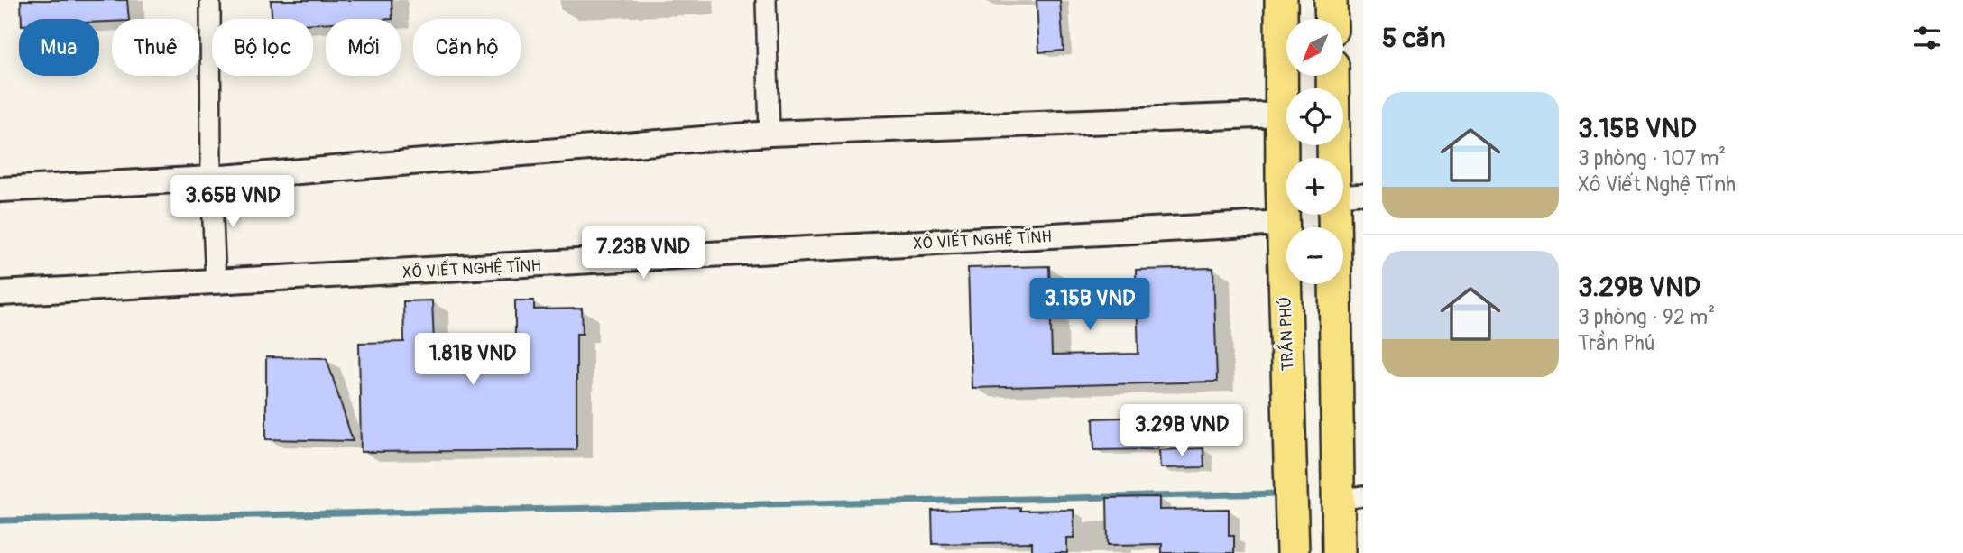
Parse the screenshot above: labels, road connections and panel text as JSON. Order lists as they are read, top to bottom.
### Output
{
  "streets": {
    "main road": ["TRẦN PHÚ"],
    "street": ["XÔ VIẾT NGHỆ TĨNH"]
  },
  "crossings": [
    ["XÔ VIẾT NGHỆ TĨNH", "TRẦN PHÚ"]
  ],
  "north": "bottom left",
  "page": {
    "heading": "5 căn",
    "map_buttons": ["+", "−"],
    "chip": [
      "Mua",
      "Thuê",
      "Bộ lọc",
      "Mới",
      "Căn hộ"
    ],
    "list": [
      {
        "name": "3.15B VND",
        "note": "3 phòng · 107 m² · Xô Viết Nghệ Tĩnh"
      },
      {
        "name": "3.29B VND",
        "note": "3 phòng · 92 m² · Trần Phú"
      }
    ],
    "price": [
      "3.65B VND",
      "7.23B VND",
      "3.15B VND",
      "1.81B VND",
      "3.29B VND"
    ]
  }
}
